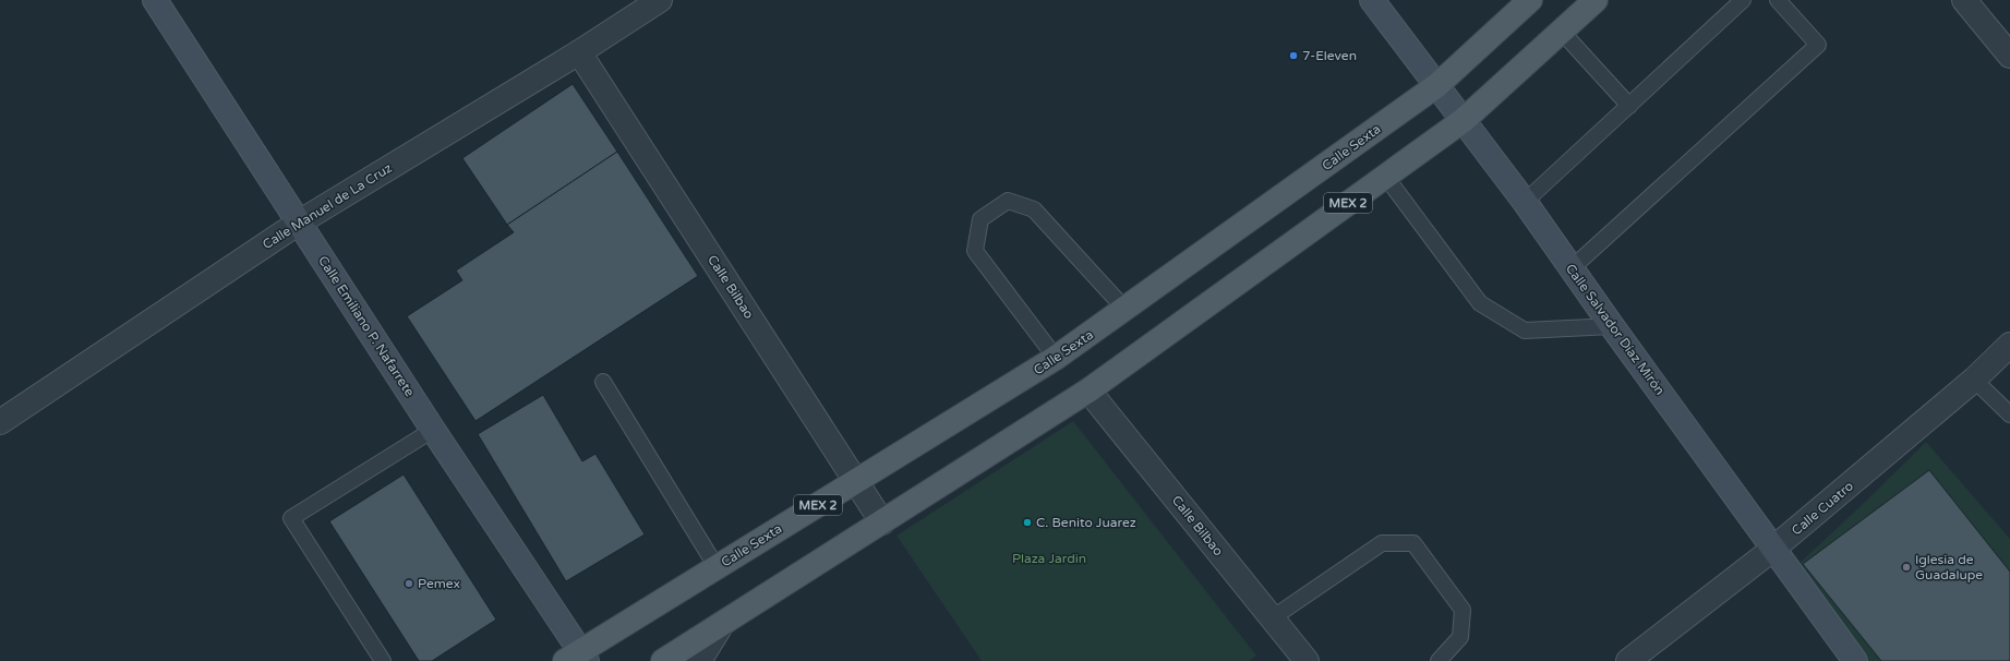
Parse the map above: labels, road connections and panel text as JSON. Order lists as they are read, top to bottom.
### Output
{
  "streets": {
    "main road": ["Calle Sexta", "MEX 2"],
    "street": [
      "Calle Manuel de La Cruz",
      "Calle Bilbao",
      "Calle Emiliano P. Nafarrete",
      "Calle Salvador Díaz Mirón",
      "Calle Cuatro"
    ]
  },
  "crossings": [
    ["Calle Sexta", "Calle Bilbao"],
    ["Calle Sexta", "Calle Emiliano P. Nafarrete"],
    ["Calle Sexta", "Calle Salvador Díaz Mirón"],
    ["MEX 2", "Calle Bilbao"],
    ["MEX 2", "Calle Salvador Díaz Mirón"],
    ["Calle Manuel de La Cruz", "Calle Bilbao"],
    ["Calle Manuel de La Cruz", "Calle Emiliano P. Nafarrete"],
    ["Calle Salvador Díaz Mirón", "Calle Cuatro"]
  ],
  "parks": ["Plaza Jardin"],
  "places": [
    "7-Eleven",
    "C. Benito Juarez",
    "Iglesia de Guadalupe",
    "Pemex"
  ]
}
